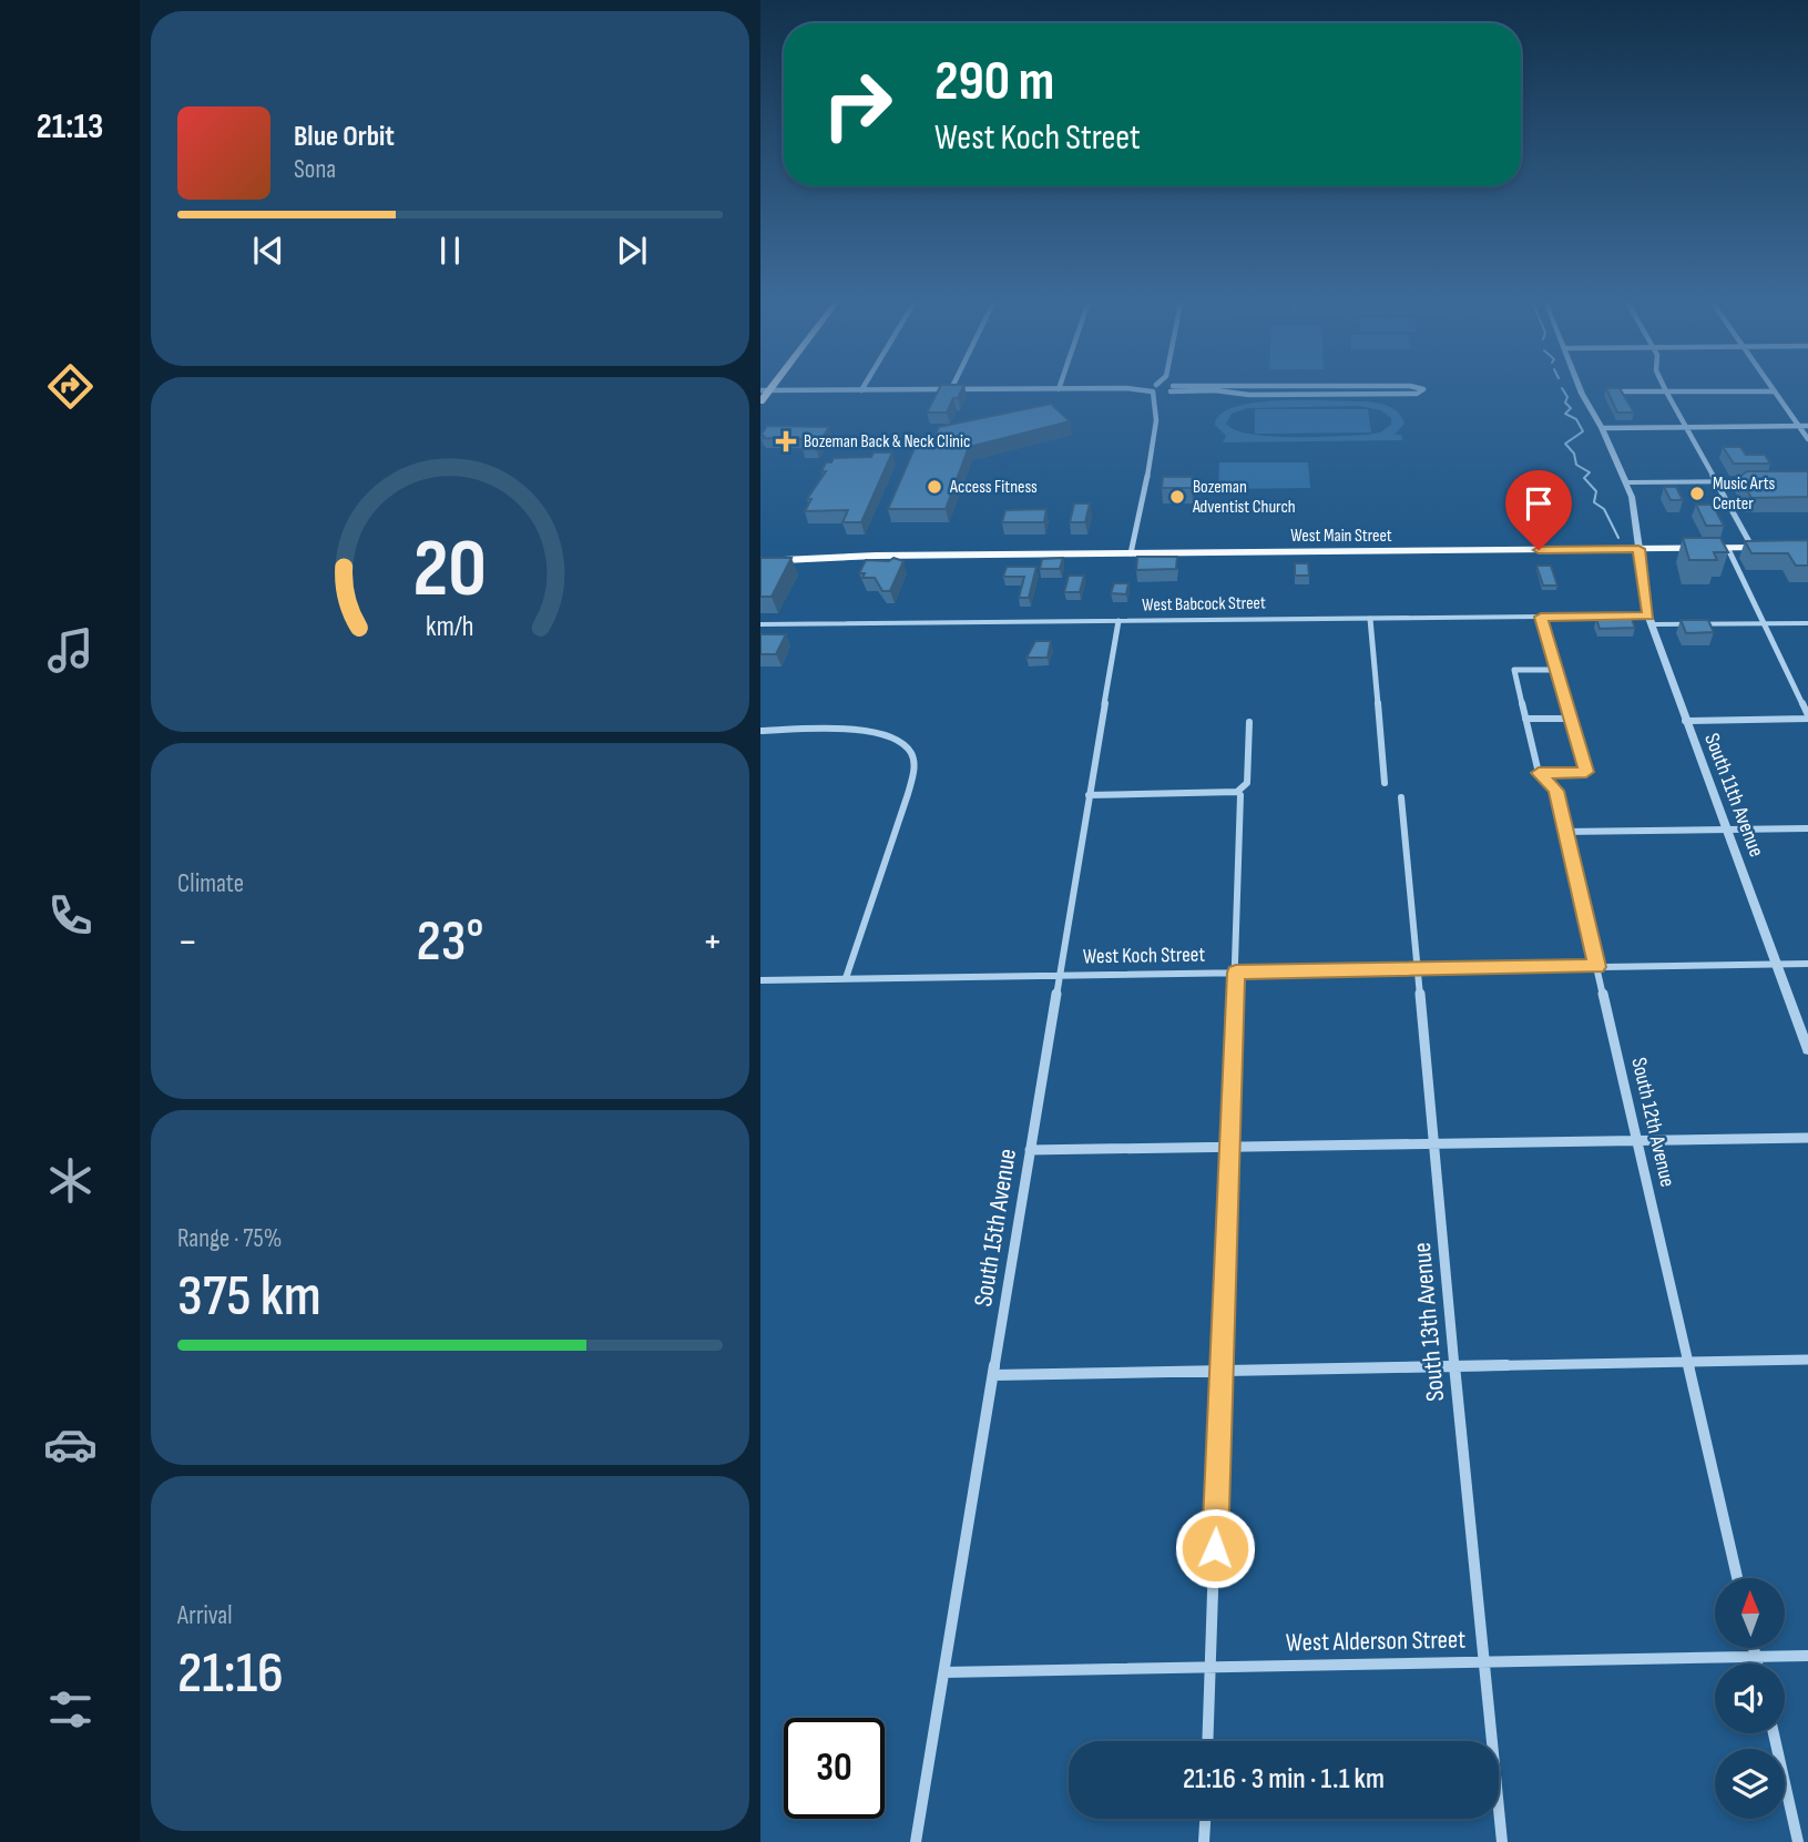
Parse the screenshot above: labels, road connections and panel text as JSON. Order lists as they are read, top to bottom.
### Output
{
  "streets": {
    "highway": ["West Main Street"],
    "street": [
      "West Babcock Street",
      "South 11th Avenue",
      "West Koch Street",
      "South 12th Avenue",
      "South 15th Avenue",
      "South 13th Avenue",
      "West Alderson Street"
    ]
  },
  "crossings": [
    ["West Main Street", "South 11th Avenue"],
    ["West Babcock Street", "South 11th Avenue"],
    ["West Babcock Street", "South 15th Avenue"],
    ["South 11th Avenue", "West Koch Street"],
    ["West Koch Street", "South 12th Avenue"],
    ["West Koch Street", "South 15th Avenue"],
    ["West Koch Street", "South 13th Avenue"],
    ["South 15th Avenue", "West Alderson Street"],
    ["South 13th Avenue", "West Alderson Street"]
  ],
  "places": {
    "health": ["Bozeman Back & Neck Clinic"],
    "other": ["Access Fitness", "Music Arts Center", "Bozeman Adventist Church"]
  },
  "north": "top",
  "page": {
    "tabs": "21:13",
    "turn": ["290 m", "West Koch Street"],
    "song": ["Blue Orbit", "Sona"],
    "tile": [
      "Climate",
      ["Range · 75%", "375 km"],
      ["Arrival", "21:16"]
    ],
    "heat": ["−", "23°", "+"],
    "limit": "30",
    "trip": "21:16 · 3 min · 1.1 km",
    "gauge": ["20", "km/h"]
  }
}
